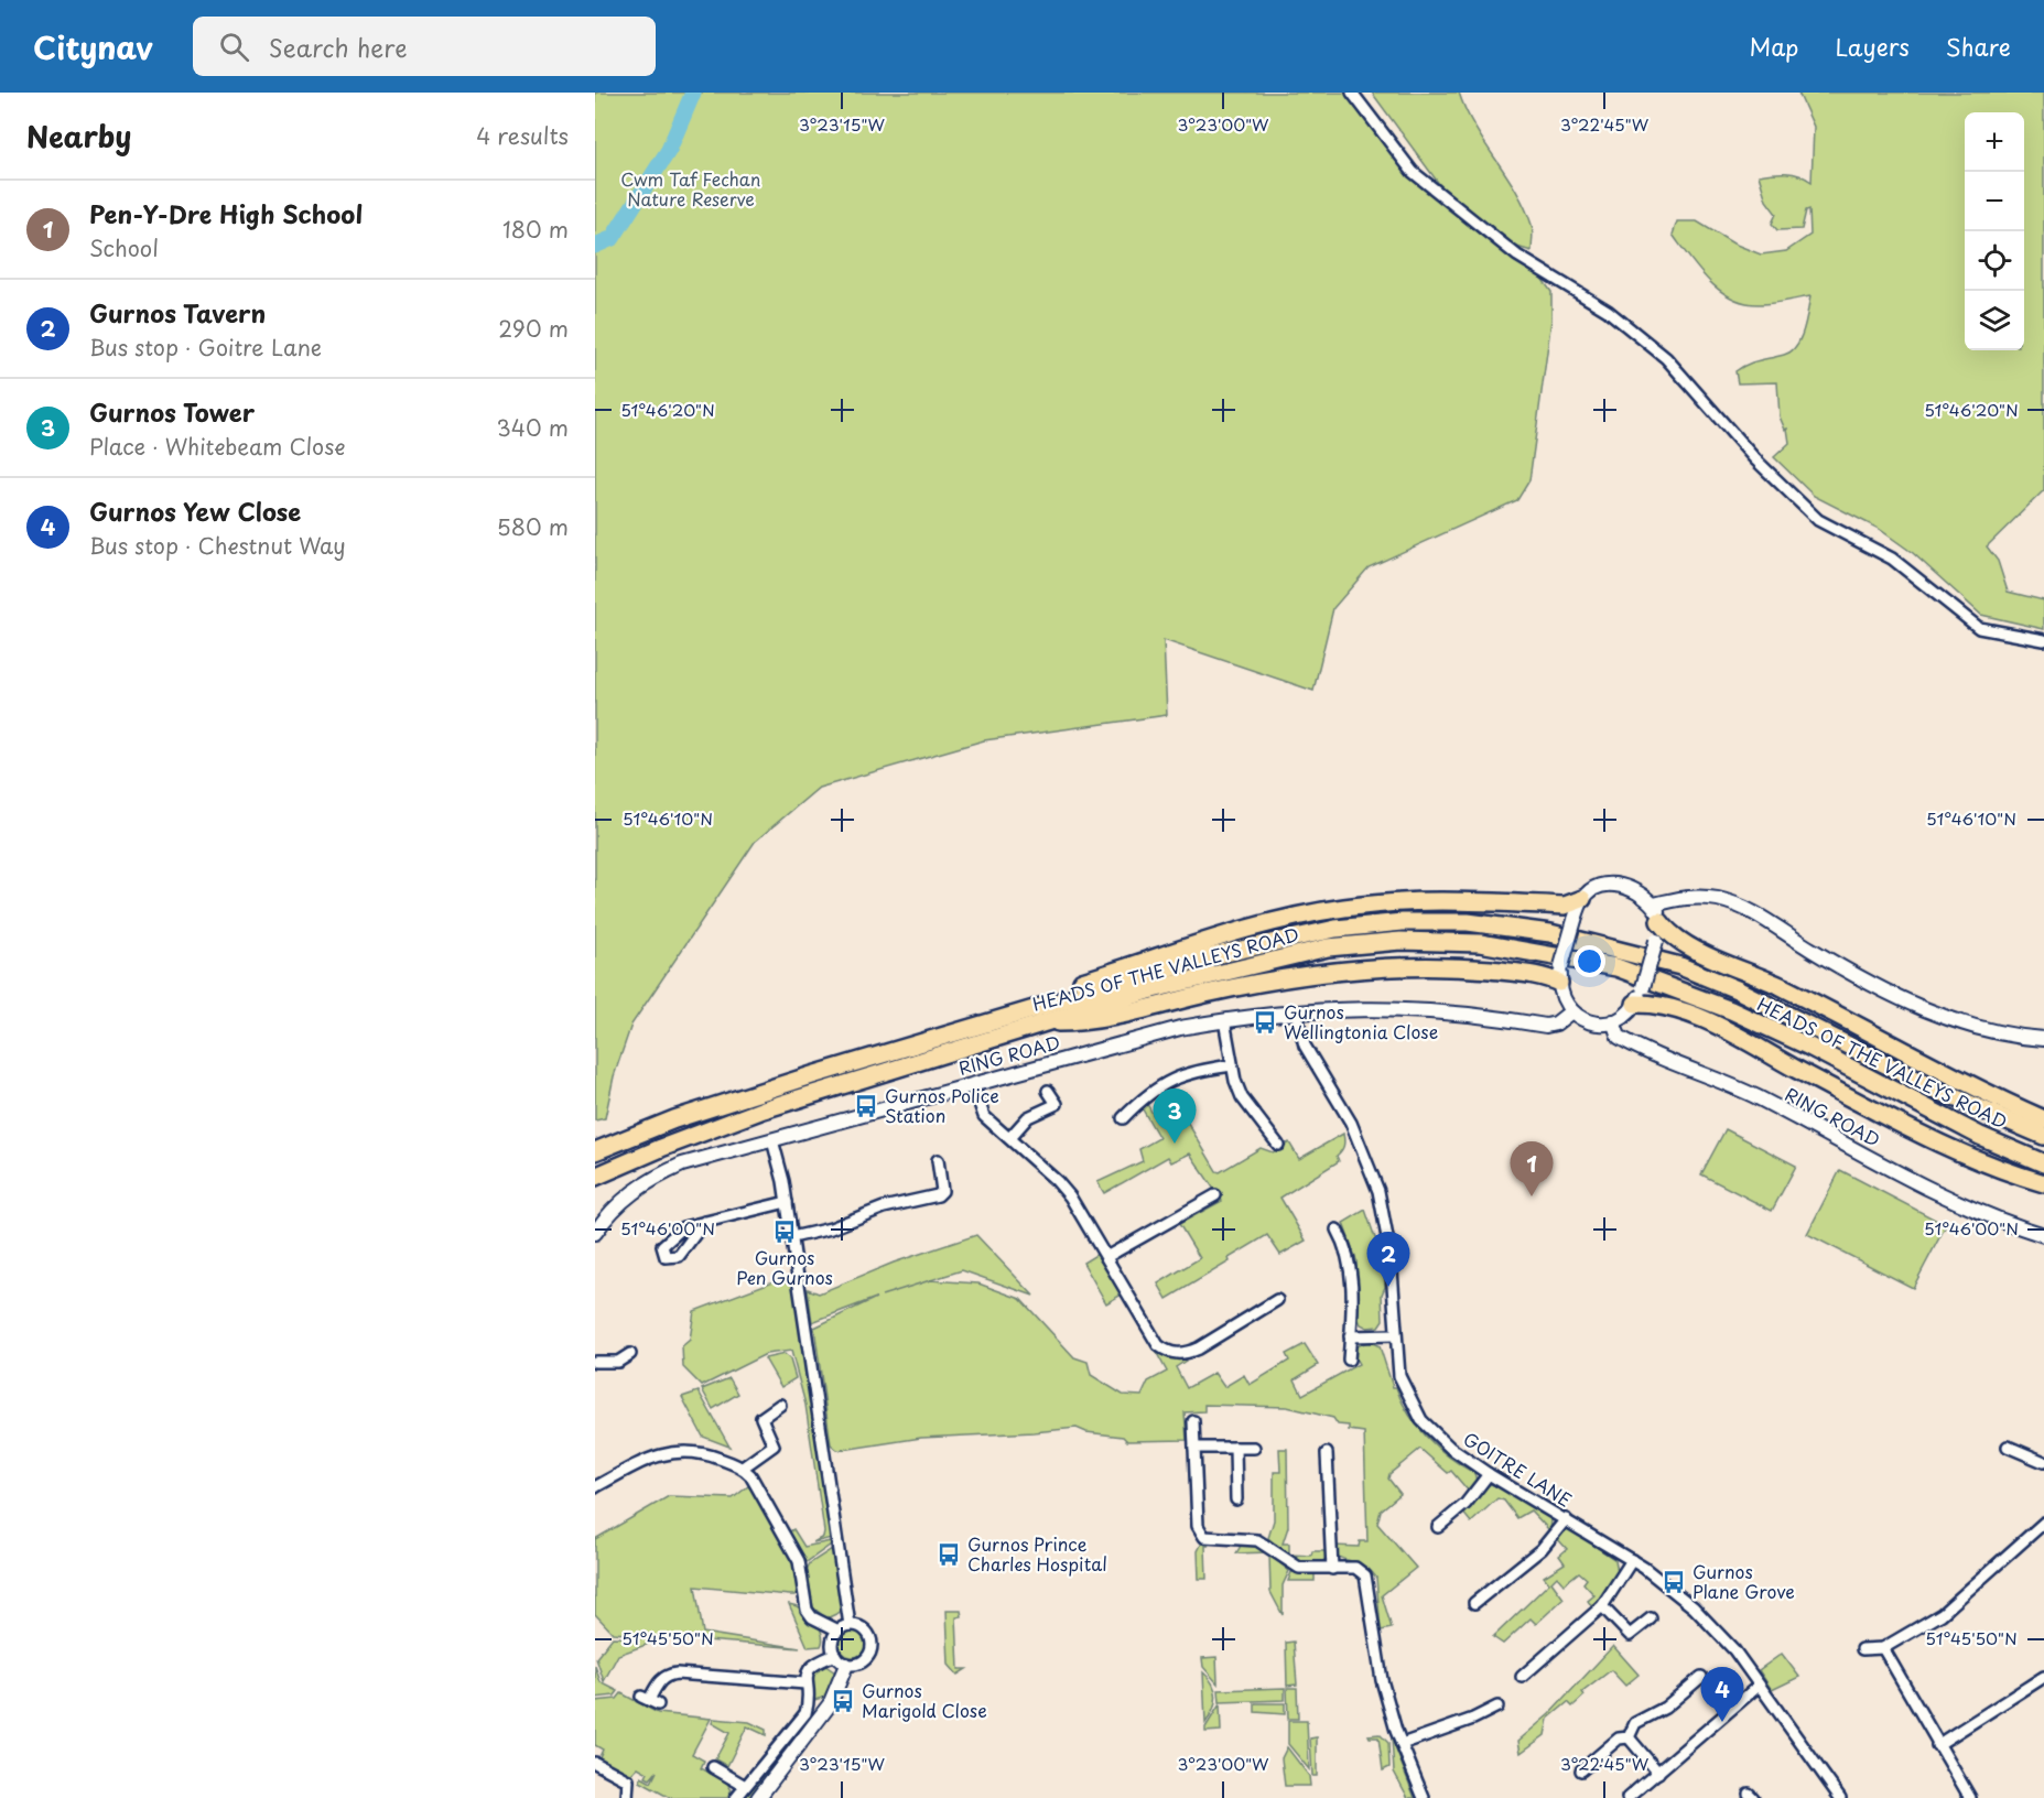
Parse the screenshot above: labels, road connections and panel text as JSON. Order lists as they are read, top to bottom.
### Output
{
  "streets": {
    "highway": ["HEADS OF THE VALLEYS ROAD"],
    "street": ["RING ROAD", "GOITRE LANE"]
  },
  "crossings": [
    ["RING ROAD", "GOITRE LANE"]
  ],
  "parks": ["Cwm Taf Fechan Nature Reserve"],
  "places": {
    "bus stop": [
      "Gurnos Wellingtonia Close",
      "Gurnos Police Station",
      "Gurnos Pen Gurnos",
      "Gurnos Prince Charles Hospital",
      "Gurnos Plane Grove",
      "Gurnos Marigold Close"
    ]
  },
  "page": {
    "header": "Citynav",
    "search": "Search here",
    "nav": ["Map", "Layers", "Share"],
    "heading": ["Nearby", "4 results"],
    "map_buttons": ["+", "−"],
    "list": [
      {
        "mark": "1",
        "name": "Pen-Y-Dre High School",
        "note": "School",
        "value": "180 m"
      },
      {
        "mark": "2",
        "name": "Gurnos Tavern",
        "note": "Bus stop · Goitre Lane",
        "value": "290 m"
      },
      {
        "mark": "3",
        "name": "Gurnos Tower",
        "note": "Place · Whitebeam Close",
        "value": "340 m"
      },
      {
        "mark": "4",
        "name": "Gurnos Yew Close",
        "note": "Bus stop · Chestnut Way",
        "value": "580 m"
      }
    ],
    "pins": [
      "3",
      "1",
      "2",
      "4"
    ]
  },
  "coordinates": [
    "3°23'15\"W",
    "3°23'00\"W",
    "3°22'45\"W",
    "51°46'20\"N",
    "51°46'10\"N",
    "51°46'00\"N",
    "51°45'50\"N"
  ]
}
